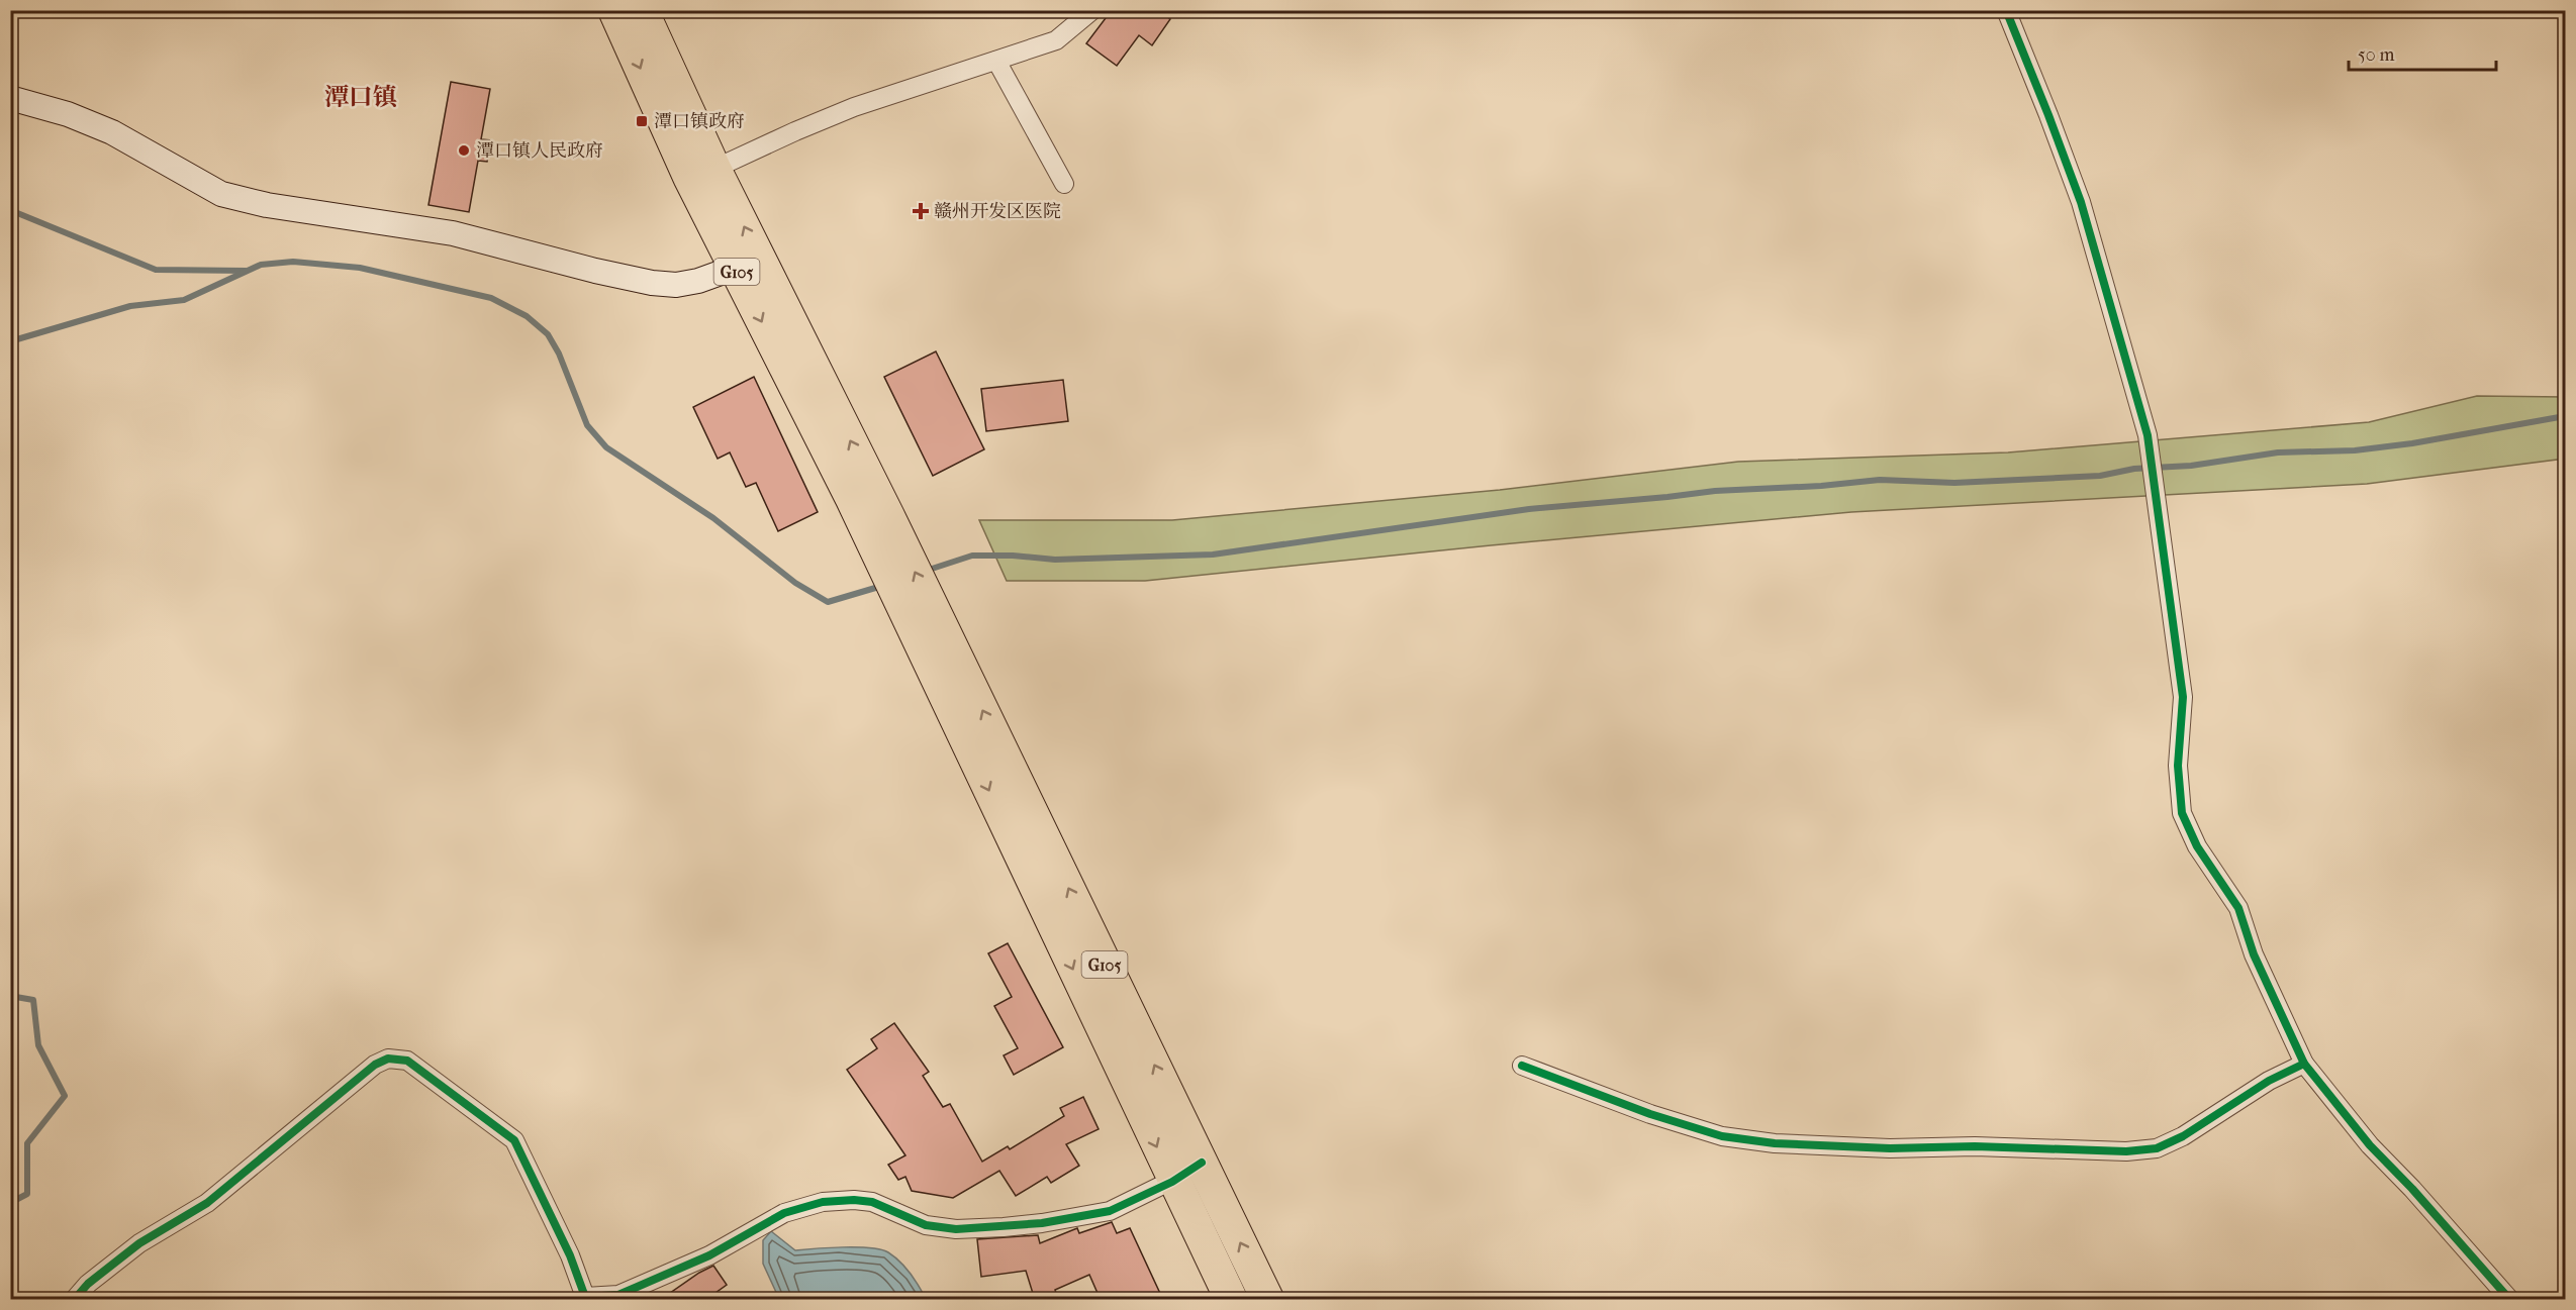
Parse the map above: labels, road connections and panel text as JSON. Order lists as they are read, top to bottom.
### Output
{
  "streets": {
    "highway": ["G105"]
  },
  "districts": ["潭口镇"],
  "places": {
    "transit": ["潭口镇政府"],
    "other": ["潭口镇人民政府"],
    "health": ["赣州开发区医院"]
  },
  "scale_bar": "50 m"
}
